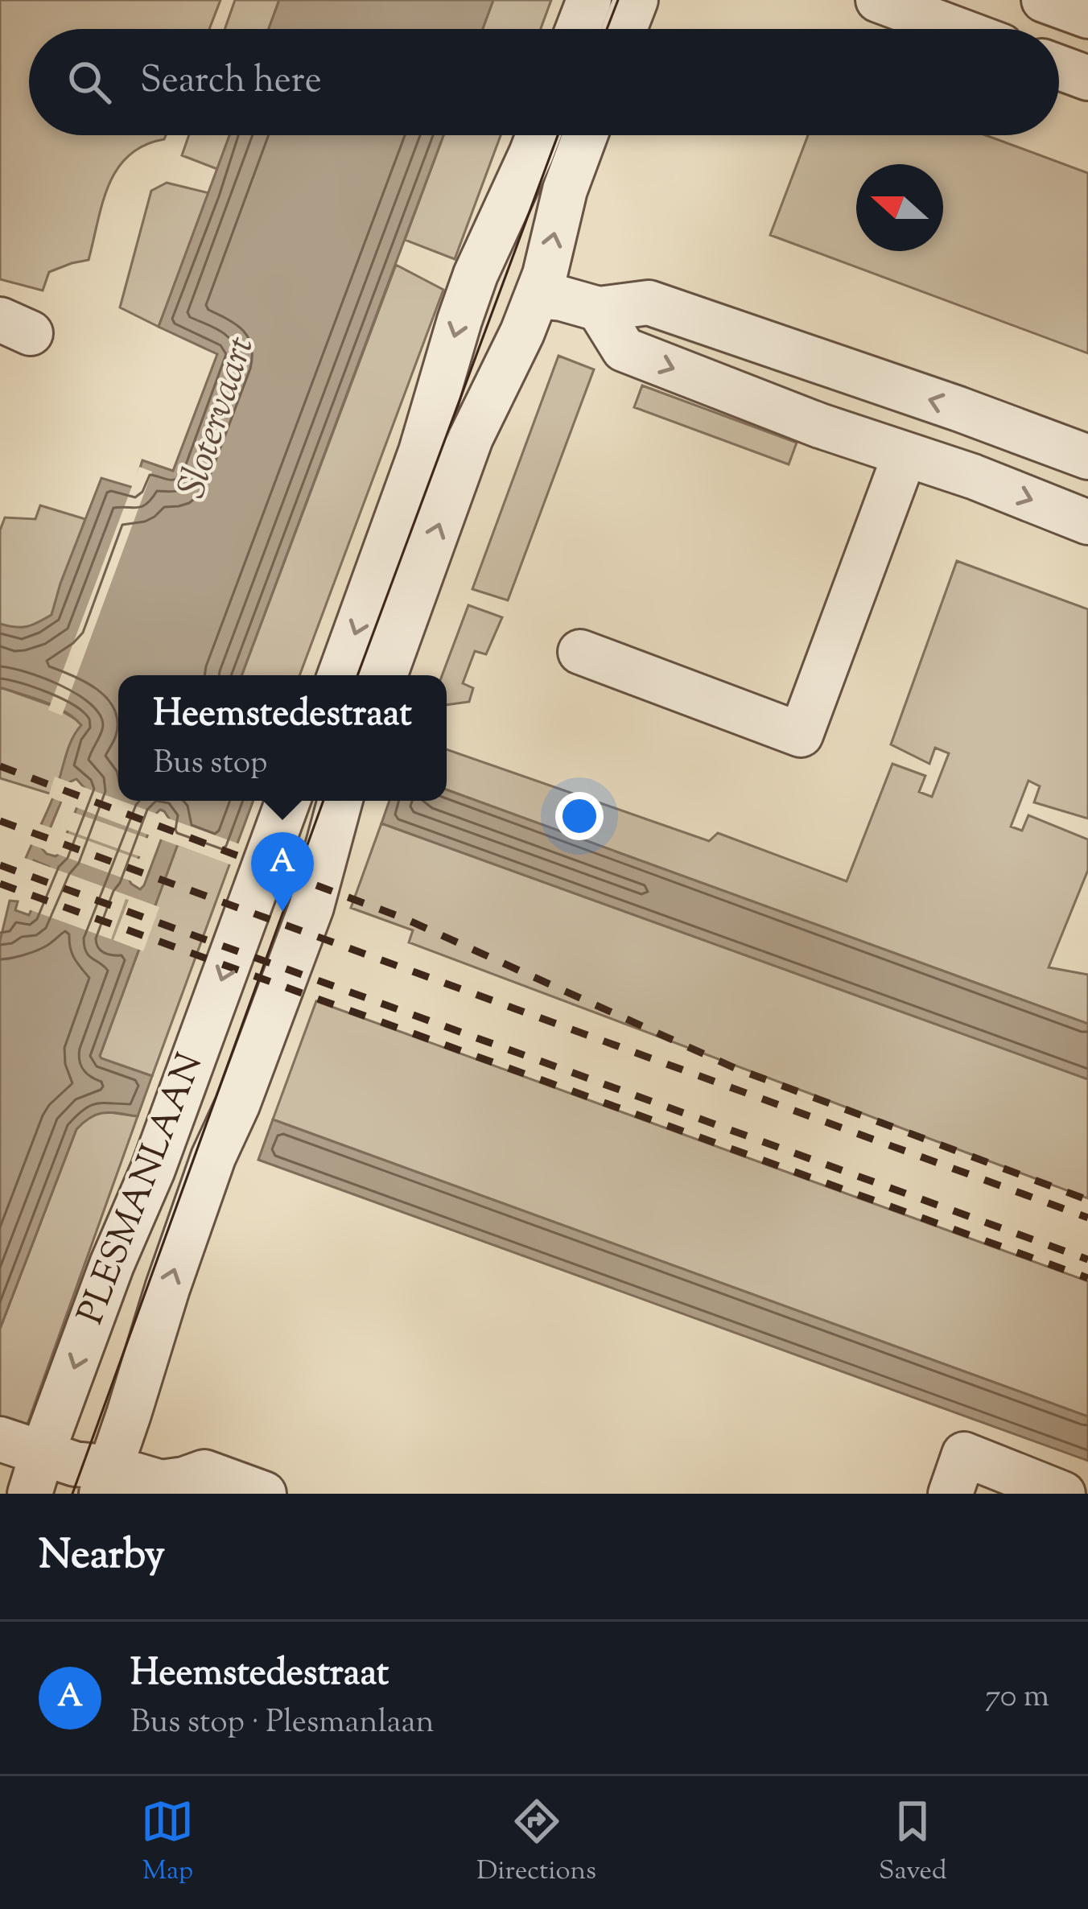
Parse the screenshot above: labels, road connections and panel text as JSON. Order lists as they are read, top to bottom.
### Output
{
  "streets": {
    "street": ["PLESMANLAAN"]
  },
  "water": ["Slotervaart"],
  "north": "left",
  "page": {
    "search": "Search here",
    "popup": ["Heemstedestraat", "Bus stop"],
    "pins": "A",
    "heading": "Nearby",
    "list": [
      {
        "mark": "A",
        "name": "Heemstedestraat",
        "note": "Bus stop · Plesmanlaan",
        "value": "70 m"
      }
    ],
    "nav": ["Map", "Directions", "Saved"]
  }
}
